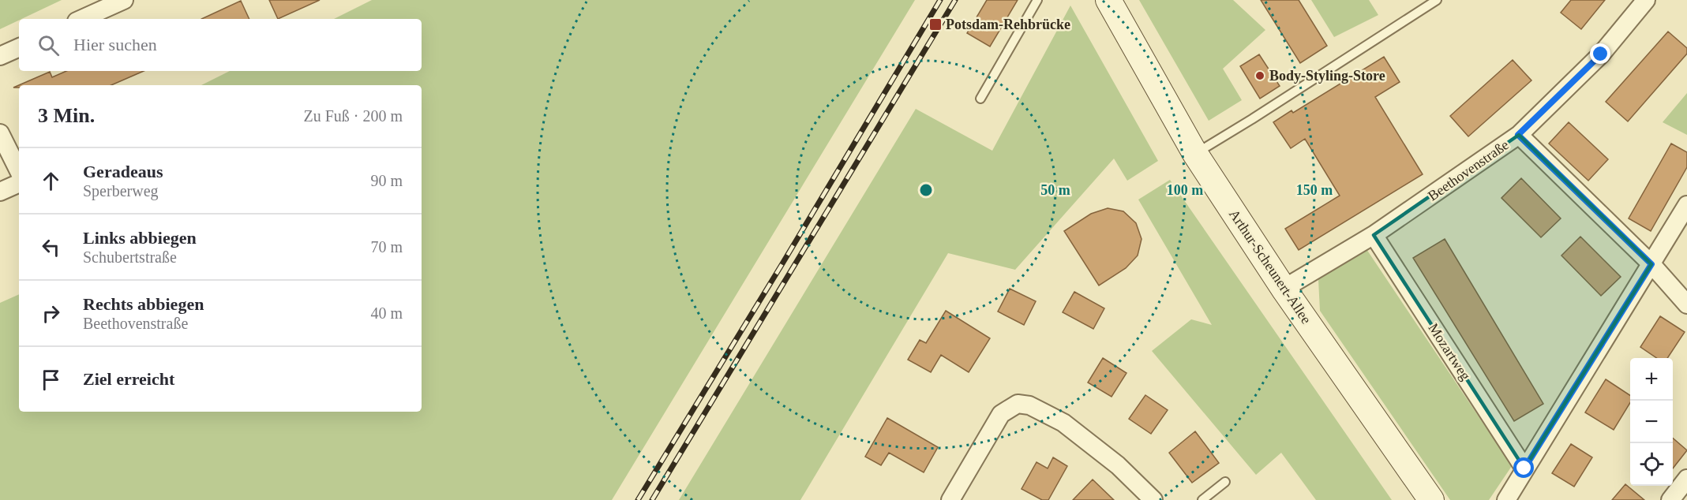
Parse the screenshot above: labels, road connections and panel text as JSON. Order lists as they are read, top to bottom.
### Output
{
  "streets": {
    "main road": ["Arthur-Scheunert-Allee"],
    "street": ["Beethovenstraße", "Mozartweg"]
  },
  "crossings": [
    ["Beethovenstraße", "Arthur-Scheunert-Allee"],
    ["Beethovenstraße", "Mozartweg"]
  ],
  "places": {
    "transit": ["Potsdam-Rehbrücke"],
    "other": ["Body-Styling-Store"]
  },
  "page": {
    "search": "Hier suchen",
    "heading": ["3 Min.", "Zu Fuß · 200 m"],
    "list": [
      ["Geradeaus", "Sperberweg", "90 m"],
      ["Links abbiegen", "Schubertstraße", "70 m"],
      ["Rechts abbiegen", "Beethovenstraße", "40 m"],
      "Ziel erreicht"
    ],
    "map_buttons": ["+", "−"]
  },
  "rings": ["50 m", "100 m", "150 m"]
}
